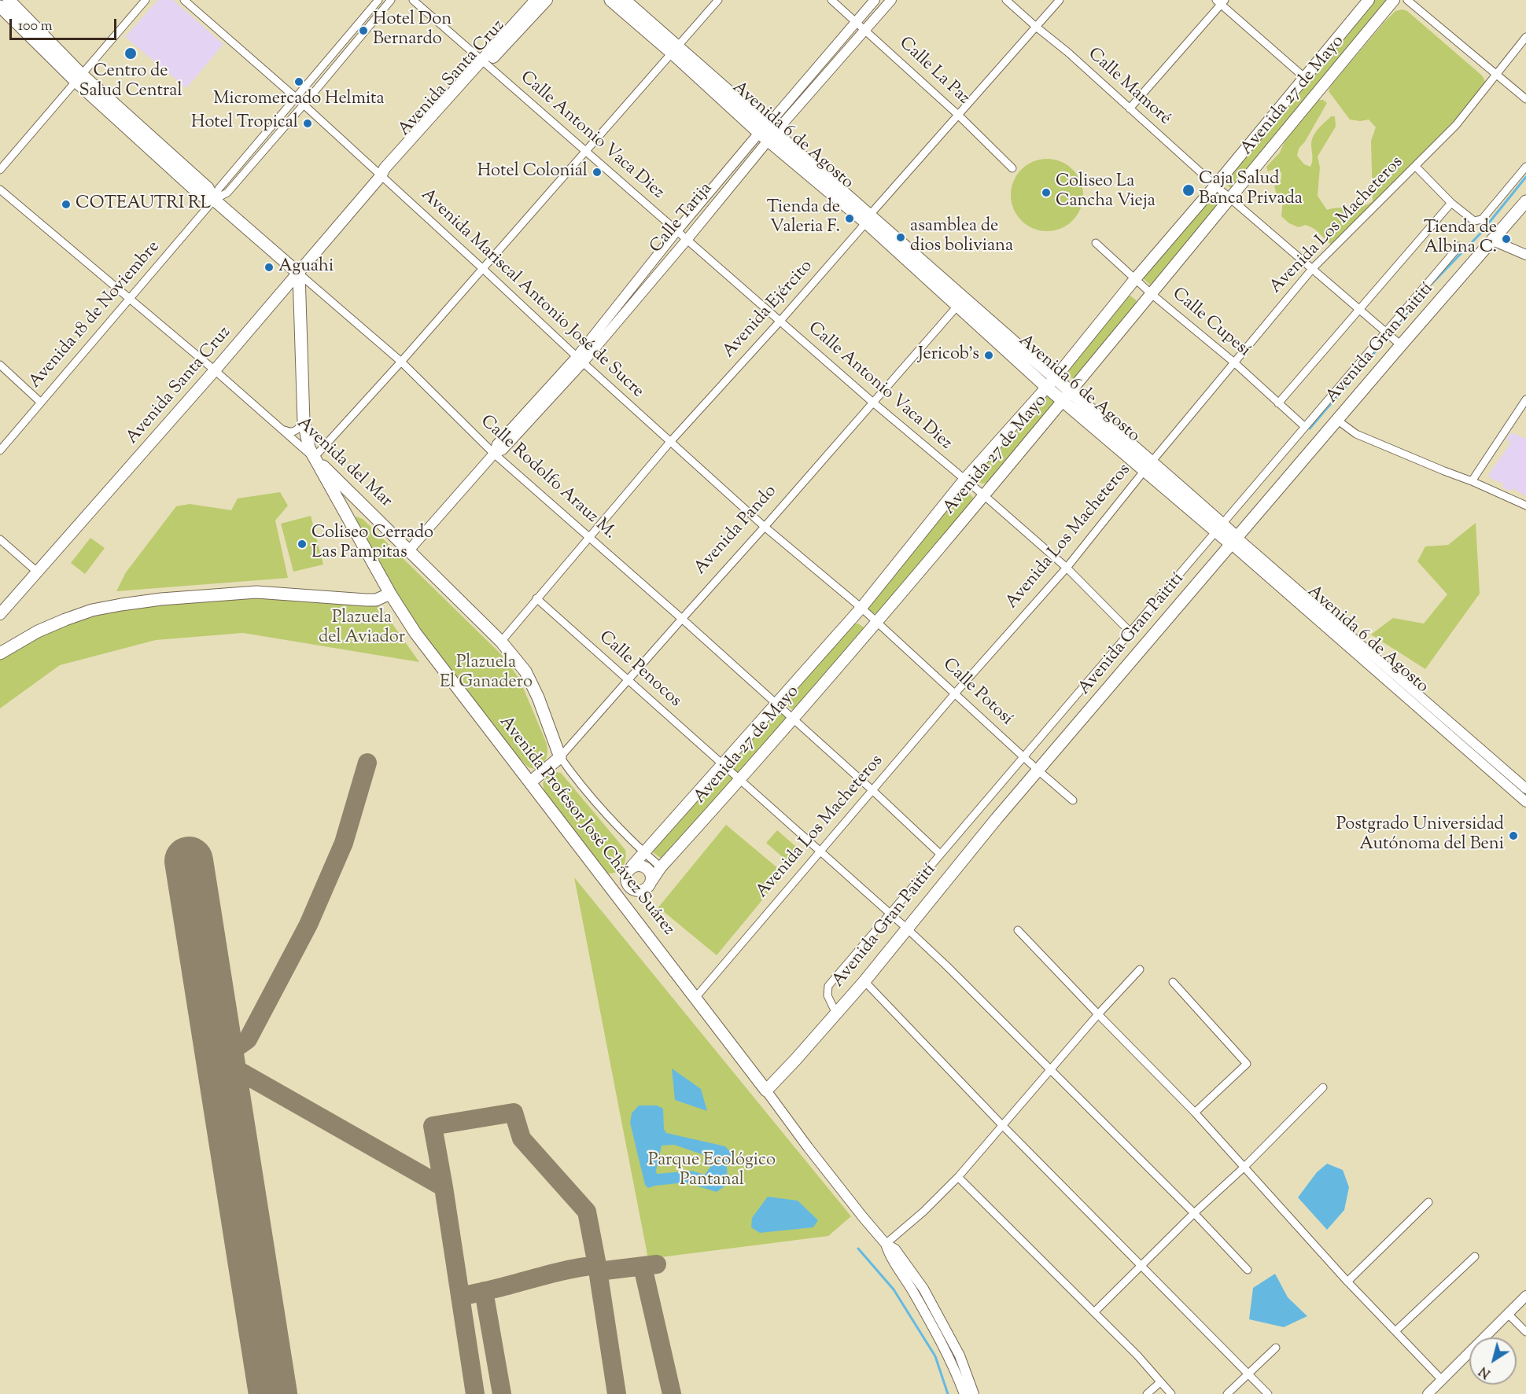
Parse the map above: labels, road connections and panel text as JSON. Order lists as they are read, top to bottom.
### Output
{
  "streets": {
    "main road": [
      "Avenida Santa Cruz",
      "Avenida 27 de Mayo",
      "Avenida 6 de Agosto",
      "Avenida Gran Paitití",
      "Avenida del Mar",
      "Avenida Pando",
      "Avenida Profesor José Chávez Suárez"
    ],
    "street": [
      "Calle La Paz",
      "Calle Mamoré",
      "Calle Antonio Vaca Diez",
      "Calle Tarija",
      "Avenida Los Macheteros",
      "Avenida Mariscal Antonio José de Sucre",
      "Avenida Ejército",
      "Avenida 18 de Noviembre",
      "Calle Cupesí",
      "Calle Rodolfo Arauz M.",
      "Calle Penocos",
      "Calle Potosí"
    ]
  },
  "crossings": [
    ["Calle La Paz", "Calle Tarija"],
    ["Calle La Paz", "Avenida Ejército"],
    ["Avenida Santa Cruz", "Calle Antonio Vaca Diez"],
    ["Avenida Santa Cruz", "Avenida Mariscal Antonio José de Sucre"],
    ["Avenida Santa Cruz", "Avenida del Mar"],
    ["Avenida Santa Cruz", "Calle Rodolfo Arauz M."],
    ["Avenida Santa Cruz", "Avenida Profesor José Chávez Suárez"],
    ["Calle Mamoré", "Avenida 27 de Mayo"],
    ["Calle Mamoré", "Avenida Los Macheteros"],
    ["Calle Mamoré", "Avenida Ejército"],
    ["Calle Mamoré", "Avenida Gran Paitití"],
    ["Avenida 27 de Mayo", "Calle Antonio Vaca Diez"],
    ["Avenida 27 de Mayo", "Avenida 6 de Agosto"],
    ["Avenida 27 de Mayo", "Avenida Mariscal Antonio José de Sucre"],
    ["Avenida 27 de Mayo", "Calle Cupesí"],
    ["Avenida 27 de Mayo", "Avenida del Mar"],
    ["Avenida 27 de Mayo", "Calle Rodolfo Arauz M."],
    ["Avenida 27 de Mayo", "Calle Penocos"],
    ["Avenida 27 de Mayo", "Calle Potosí"],
    ["Calle Antonio Vaca Diez", "Calle Tarija"],
    ["Calle Antonio Vaca Diez", "Avenida Los Macheteros"],
    ["Calle Antonio Vaca Diez", "Avenida Ejército"],
    ["Calle Antonio Vaca Diez", "Avenida Pando"],
    ["Avenida 6 de Agosto", "Calle Tarija"],
    ["Avenida 6 de Agosto", "Avenida Los Macheteros"],
    ["Avenida 6 de Agosto", "Avenida Ejército"],
    ["Avenida 6 de Agosto", "Avenida Gran Paitití"],
    ["Avenida 6 de Agosto", "Avenida Pando"],
    ["Calle Tarija", "Avenida Mariscal Antonio José de Sucre"],
    ["Calle Tarija", "Avenida del Mar"],
    ["Calle Tarija", "Calle Rodolfo Arauz M."],
    ["Avenida Los Macheteros", "Calle Cupesí"],
    ["Avenida Los Macheteros", "Calle Rodolfo Arauz M."],
    ["Avenida Los Macheteros", "Calle Penocos"],
    ["Avenida Los Macheteros", "Calle Potosí"],
    ["Avenida Los Macheteros", "Avenida Profesor José Chávez Suárez"],
    ["Avenida Mariscal Antonio José de Sucre", "Avenida Ejército"],
    ["Avenida Mariscal Antonio José de Sucre", "Avenida 18 de Noviembre"],
    ["Avenida Mariscal Antonio José de Sucre", "Avenida Pando"],
    ["Avenida Mariscal Antonio José de Sucre", "Calle Potosí"],
    ["Avenida Ejército", "Avenida del Mar"],
    ["Avenida Ejército", "Calle Rodolfo Arauz M."],
    ["Avenida Ejército", "Calle Penocos"],
    ["Avenida 18 de Noviembre", "Avenida del Mar"],
    ["Avenida Gran Paitití", "Calle Penocos"],
    ["Avenida Gran Paitití", "Calle Potosí"],
    ["Avenida Gran Paitití", "Avenida Profesor José Chávez Suárez"],
    ["Avenida del Mar", "Avenida Pando"],
    ["Avenida del Mar", "Avenida Profesor José Chávez Suárez"],
    ["Calle Rodolfo Arauz M.", "Avenida Pando"],
    ["Calle Rodolfo Arauz M.", "Avenida Profesor José Chávez Suárez"],
    ["Avenida Pando", "Calle Penocos"],
    ["Avenida Pando", "Avenida Profesor José Chávez Suárez"]
  ],
  "parks": ["Plazuela del Aviador", "Plazuela El Ganadero", "Parque Ecológico Pantanal"],
  "places": [
    "Hotel Don Bernardo",
    "Centro de Salud Central",
    "Micromercado Helmita",
    "Hotel Tropical",
    "Hotel Colonial",
    "Caja Salud Banca Privada",
    "Coliseo La Cancha Vieja",
    "COTEAUTRI RL",
    "Tienda de Valeria F.",
    "asamblea de dios boliviana",
    "Tienda de Albina C.",
    "Aguahi",
    "Jericob's",
    "Coliseo Cerrado Las Pampitas",
    "Postgrado Universidad Autónoma del Beni"
  ],
  "scale_bar": "100 m",
  "north": "bottom left"
}
